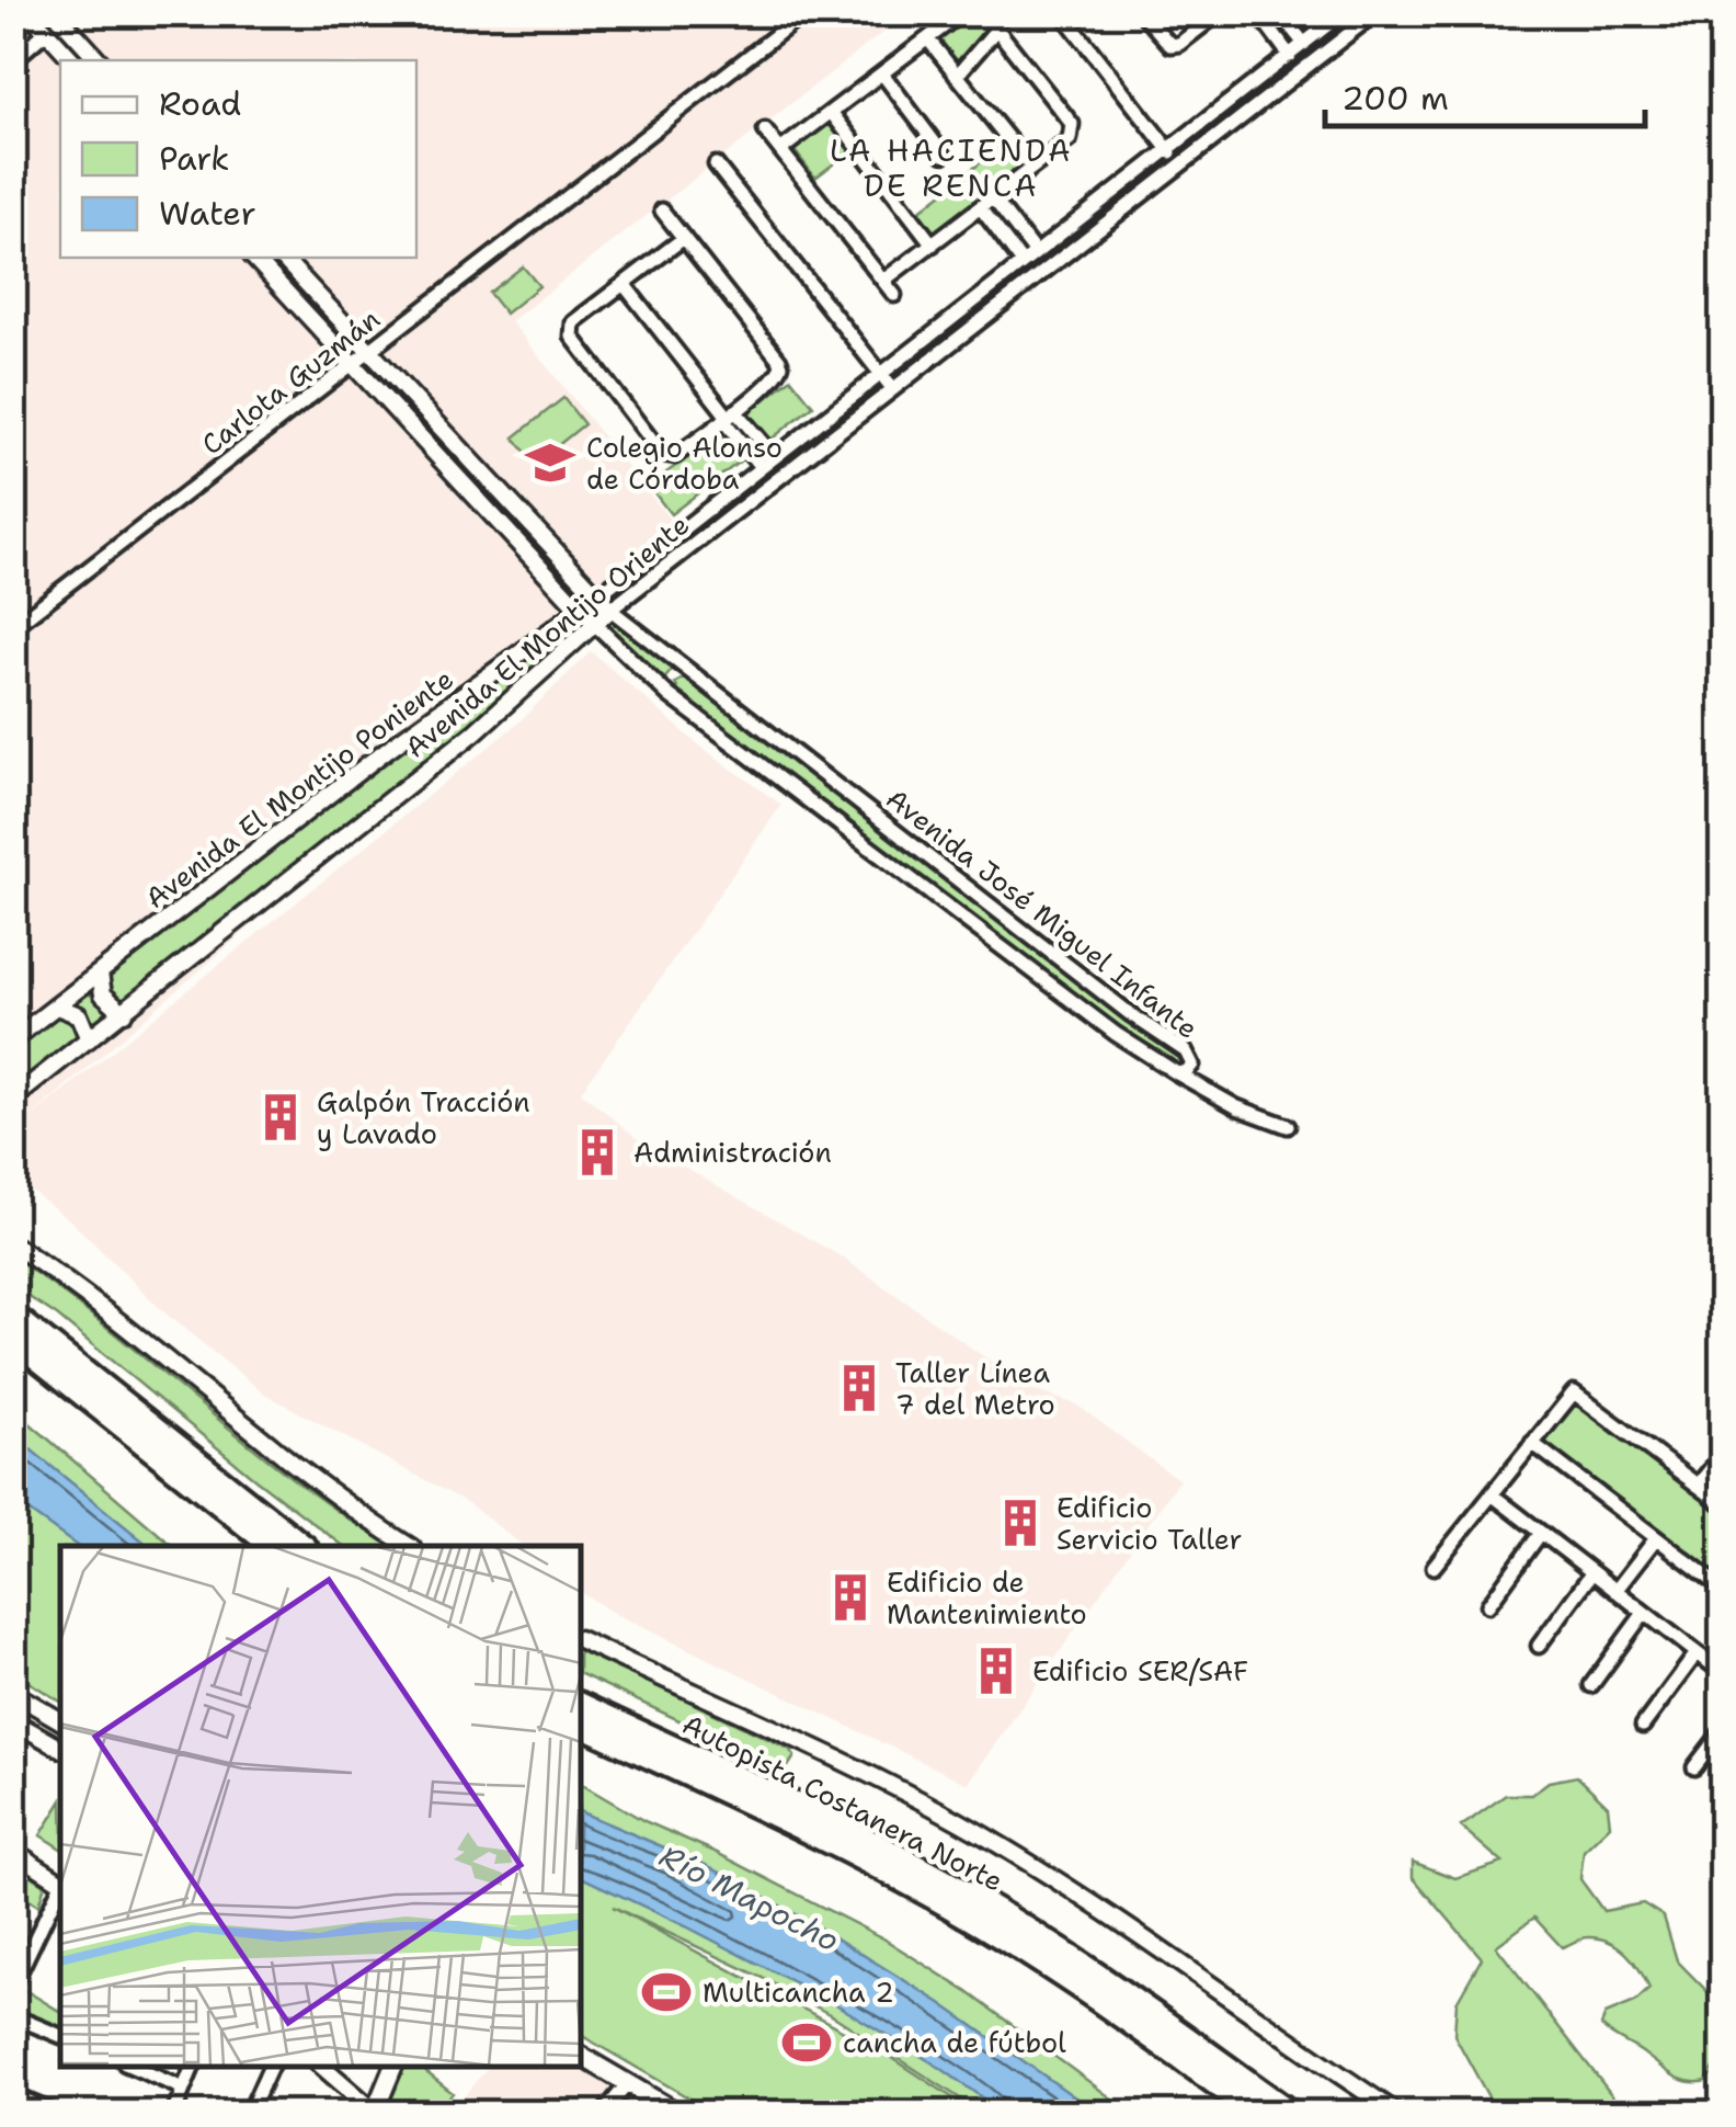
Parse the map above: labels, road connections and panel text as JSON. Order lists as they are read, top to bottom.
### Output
{
  "streets": {
    "highway": ["Autopista Costanera Norte"],
    "street": [
      "Carlota Guzmán",
      "Avenida El Montijo Oriente",
      "Avenida El Montijo Poniente",
      "Avenida José Miguel Infante"
    ]
  },
  "crossings": [
    ["Carlota Guzmán", "Avenida José Miguel Infante"],
    ["Avenida El Montijo Oriente", "Avenida José Miguel Infante"],
    ["Avenida El Montijo Poniente", "Avenida José Miguel Infante"]
  ],
  "districts": ["LA HACIENDA DE RENCA"],
  "water": ["Río Mapocho"],
  "places": {
    "school or university": ["Colegio Alonso de Córdoba"],
    "building": [
      "Galpón Tracción y Lavado",
      "Administración",
      "Taller Línea 7 del Metro",
      "Edificio Servicio Taller",
      "Edificio de Mantenimiento",
      "Edificio SER/SAF"
    ],
    "sports": ["Multicancha 2", "cancha de fútbol"]
  },
  "legend": ["Road", "Park", "Water"],
  "scale_bar": "200 m"
}
